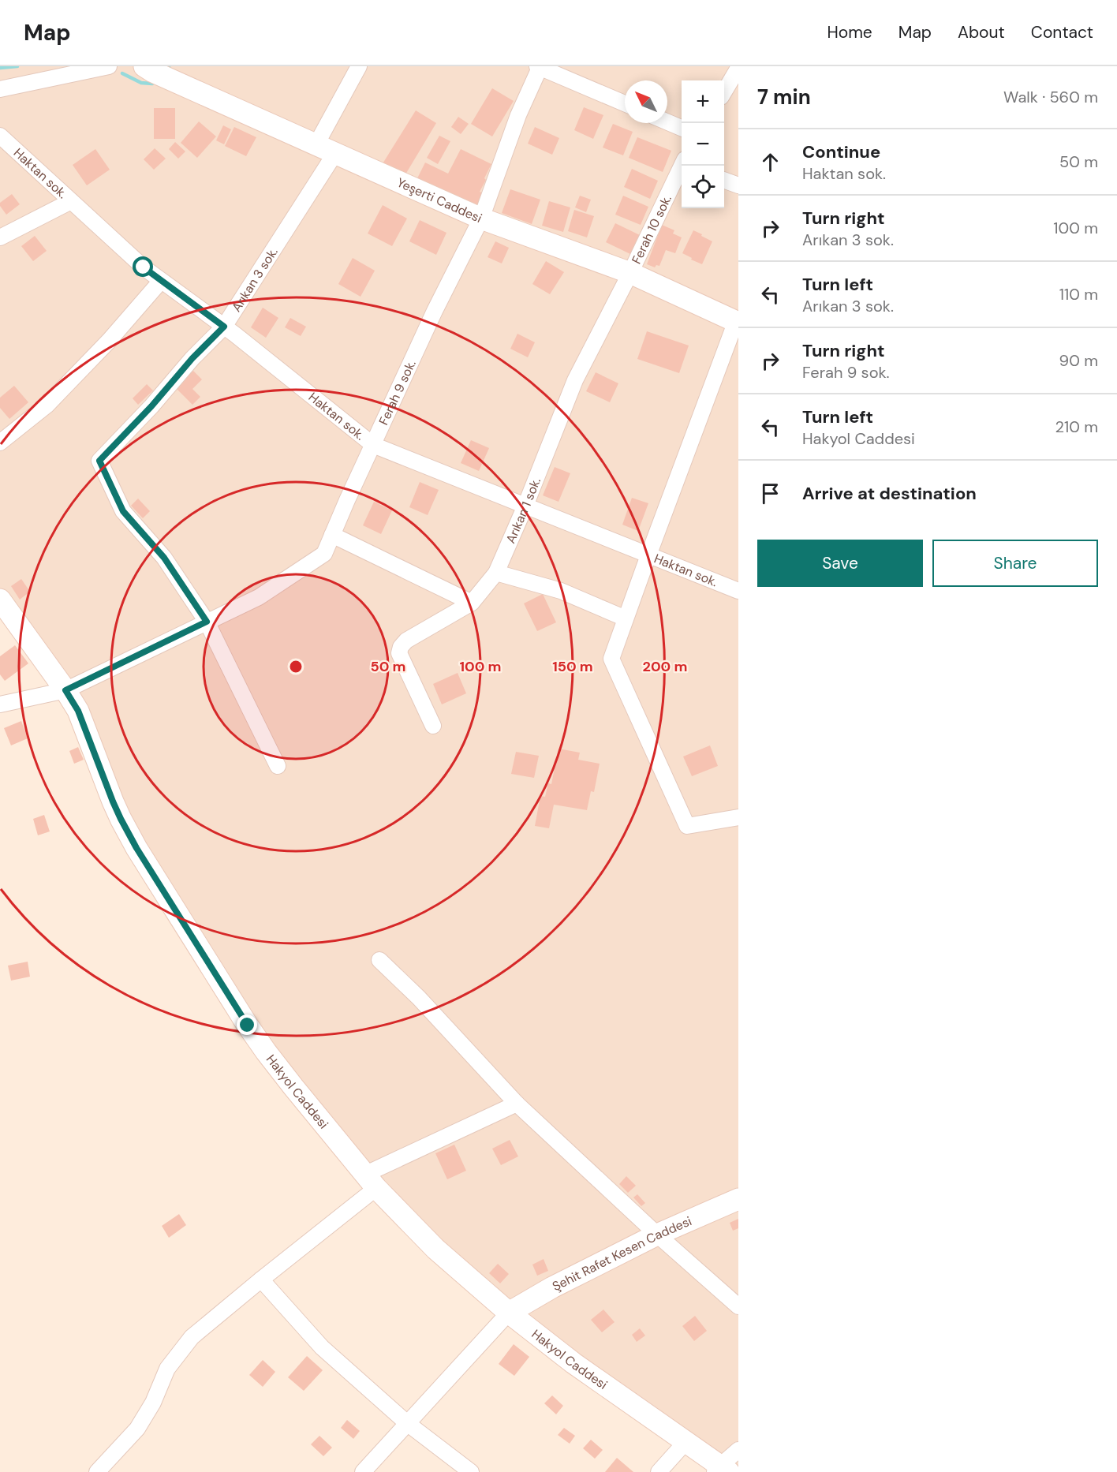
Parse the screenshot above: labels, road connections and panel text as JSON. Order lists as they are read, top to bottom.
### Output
{
  "streets": {
    "street": [
      "Haktan sok.",
      "Yeşerti Caddesi",
      "Ferah 10 sok.",
      "Arıkan 3 sok.",
      "Ferah 9 sok.",
      "Arıkan 1 sok.",
      "Hakyol Caddesi",
      "Şehit Rafet Kesen Caddesi"
    ]
  },
  "crossings": [
    ["Haktan sok.", "Arıkan 3 sok."],
    ["Haktan sok.", "Ferah 9 sok."],
    ["Haktan sok.", "Arıkan 1 sok."],
    ["Yeşerti Caddesi", "Ferah 10 sok."],
    ["Yeşerti Caddesi", "Arıkan 3 sok."],
    ["Yeşerti Caddesi", "Ferah 9 sok."],
    ["Yeşerti Caddesi", "Arıkan 1 sok."],
    ["Ferah 10 sok.", "Arıkan 1 sok."],
    ["Arıkan 3 sok.", "Ferah 9 sok."],
    ["Ferah 9 sok.", "Hakyol Caddesi"],
    ["Hakyol Caddesi", "Şehit Rafet Kesen Caddesi"]
  ],
  "north": "top left",
  "page": {
    "header": "Map",
    "nav": [
      "Home",
      "Map",
      "About",
      "Contact"
    ],
    "heading": ["7 min", "Walk · 560 m"],
    "map_buttons": ["+", "−"],
    "list": [
      ["Continue", "Haktan sok.", "50 m"],
      ["Turn right", "Arıkan 3 sok.", "100 m"],
      ["Turn left", "Arıkan 3 sok.", "110 m"],
      ["Turn right", "Ferah 9 sok.", "90 m"],
      ["Turn left", "Hakyol Caddesi", "210 m"],
      "Arrive at destination"
    ],
    "buttons": ["Save", "Share"]
  },
  "rings": [
    "50 m",
    "100 m",
    "150 m",
    "200 m"
  ]
}
